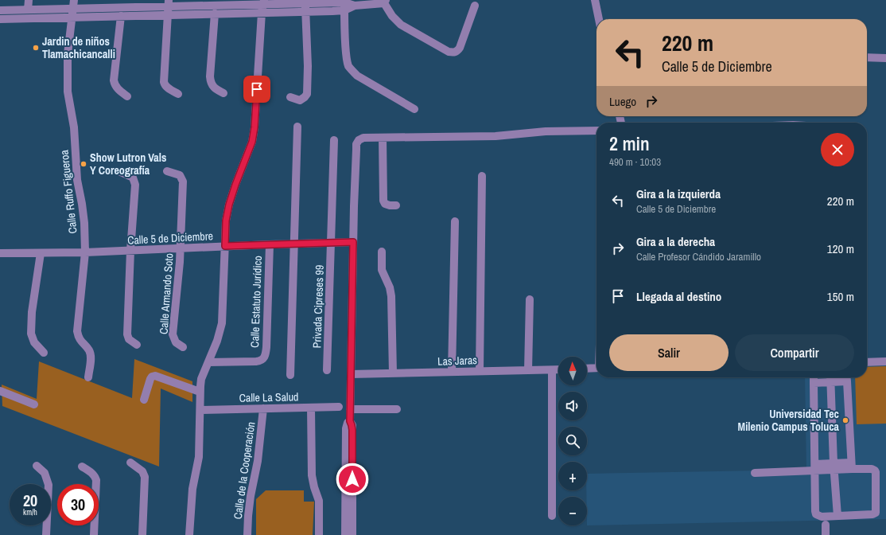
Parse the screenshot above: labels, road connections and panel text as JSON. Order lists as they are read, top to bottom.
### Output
{
  "streets": {
    "street": [
      "Calle Ruffo Figueroa",
      "Calle 5 de Diciembre",
      "Calle Armando Soto",
      "Calle Estatuto Jurídico",
      "Privada Cipreses 99",
      "Las Jaras",
      "Calle La Salud",
      "Calle de la Cooperación"
    ]
  },
  "crossings": [
    ["Calle Ruffo Figueroa", "Calle 5 de Diciembre"],
    ["Calle 5 de Diciembre", "Calle Armando Soto"],
    ["Calle 5 de Diciembre", "Calle Estatuto Jurídico"],
    ["Calle 5 de Diciembre", "Privada Cipreses 99"],
    ["Calle La Salud", "Calle de la Cooperación"]
  ],
  "places": ["Jardin de niños Tlamachicancalli", "Show Lutron Vals Y Coreografía", "Universidad Tec Milenio Campus Toluca"],
  "north": "top",
  "page": {
    "turn": ["220 m", "Calle 5 de Diciembre"],
    "then": "Luego",
    "heading": ["2 min", "490 m · 10:03"],
    "list": [
      {
        "name": "Gira a la izquierda",
        "note": "Calle 5 de Diciembre",
        "value": "220 m"
      },
      {
        "name": "Gira a la derecha",
        "note": "Calle Profesor Cándido Jaramillo",
        "value": "120 m"
      },
      {
        "name": "Llegada al destino",
        "value": "150 m"
      }
    ],
    "buttons": ["Salir", "Compartir"],
    "map_buttons": ["+", "−"],
    "speed": "20 km/h",
    "limit": "30"
  }
}
